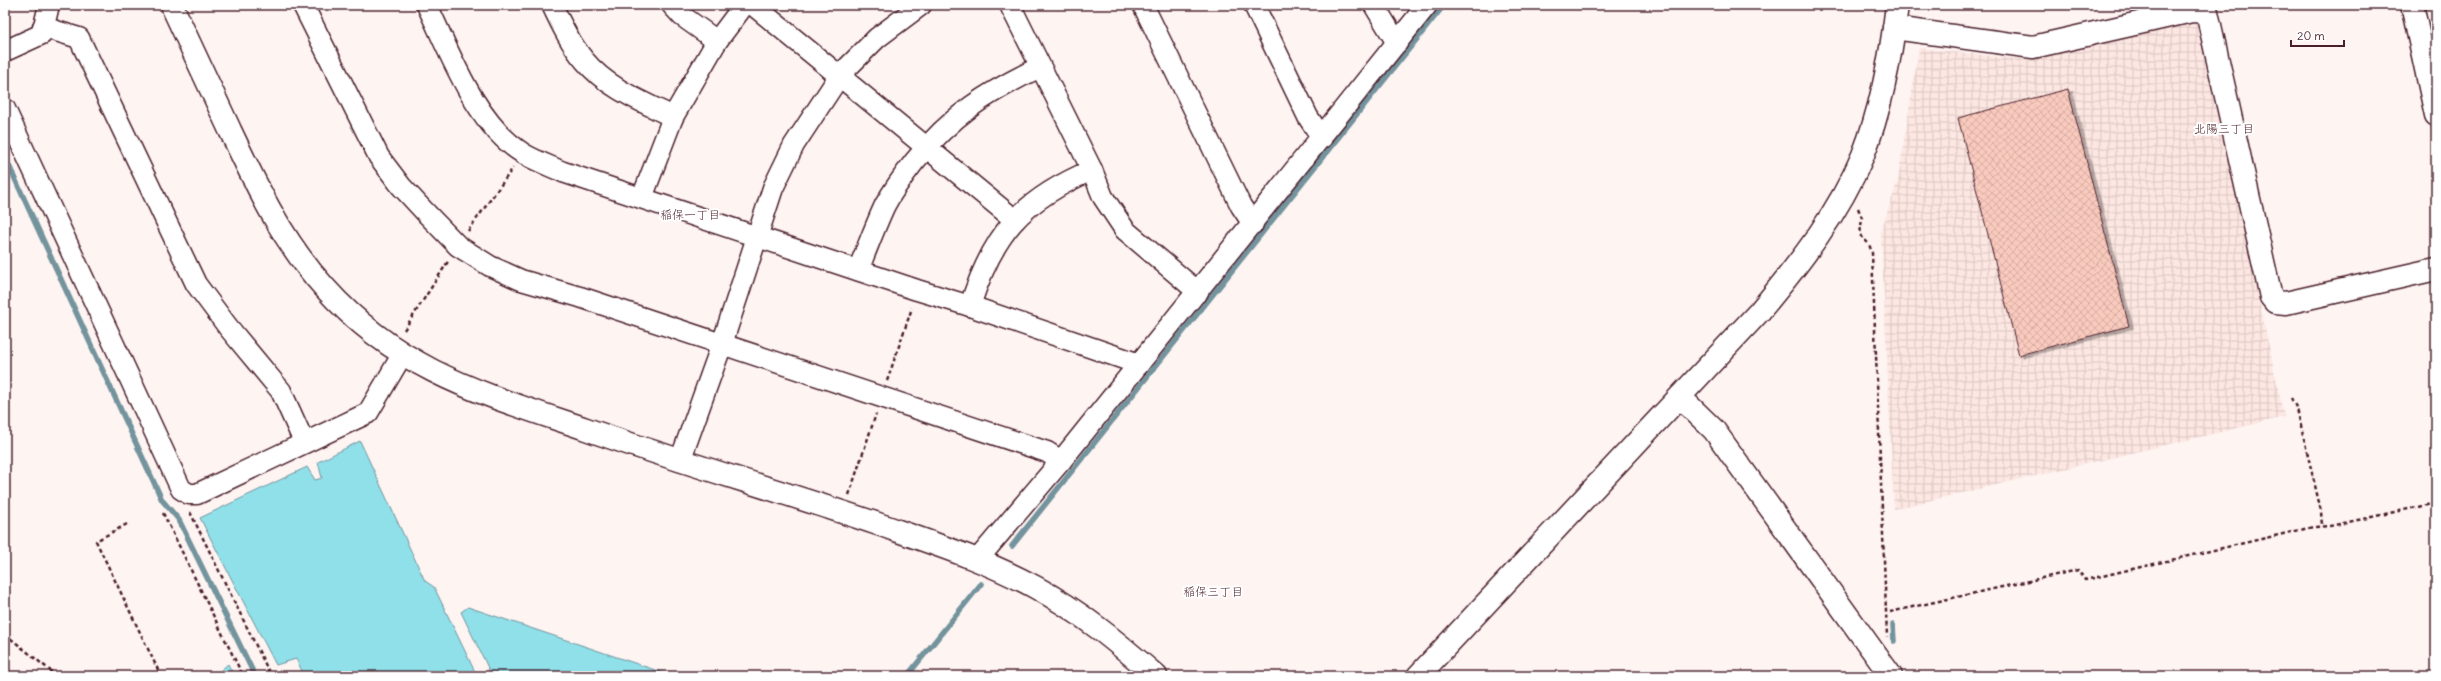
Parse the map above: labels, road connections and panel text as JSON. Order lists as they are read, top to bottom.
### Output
{
  "districts": ["北陽三丁目", "稲保一丁目", "稲保三丁目"],
  "scale_bar": "20 m"
}
